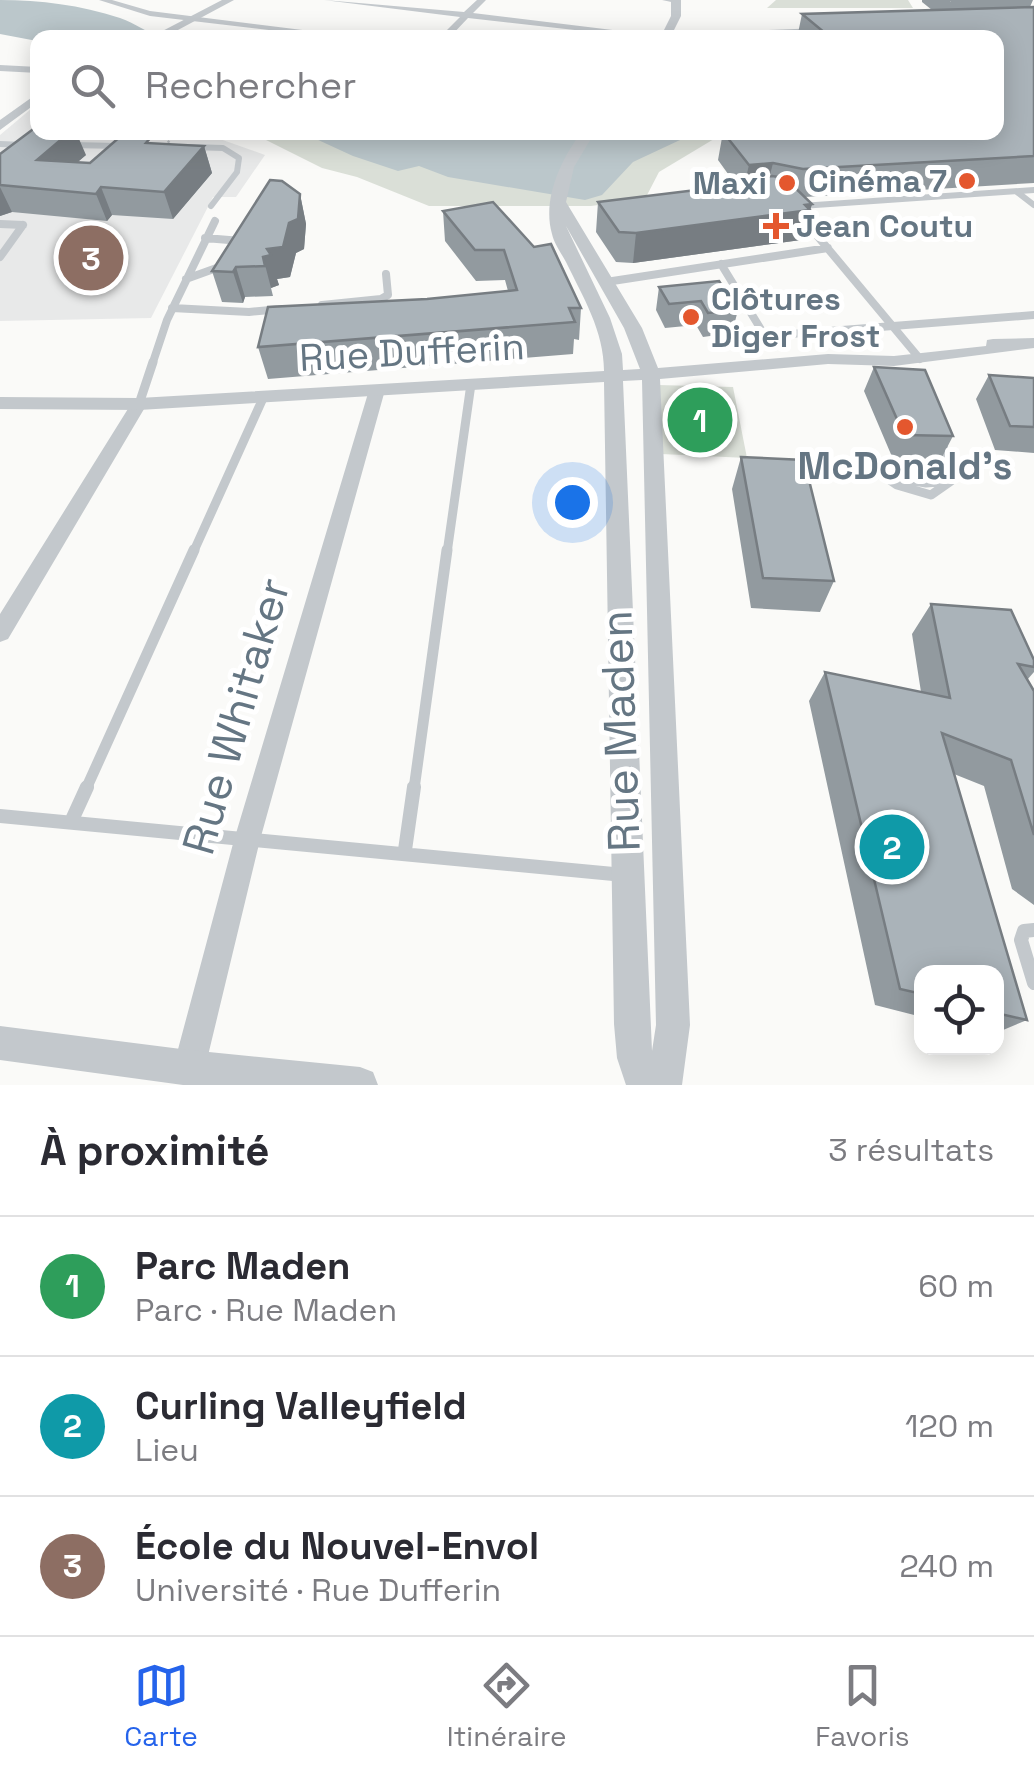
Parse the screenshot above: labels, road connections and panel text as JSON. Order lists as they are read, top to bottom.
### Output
{
  "streets": {
    "street": ["Rue Dufferin", "Rue Whitaker", "Rue Maden"]
  },
  "crossings": [
    ["Rue Dufferin", "Rue Whitaker"],
    ["Rue Dufferin", "Rue Maden"]
  ],
  "places": {
    "other": [
      "Cinéma 7",
      "Maxi",
      "Clôtures Diger Frost",
      "McDonald's"
    ],
    "health": ["Jean Coutu"]
  },
  "page": {
    "search": "Rechercher",
    "pins": ["3", "1", "2"],
    "heading": ["À proximité", "3 résultats"],
    "list": [
      {
        "mark": "1",
        "name": "Parc Maden",
        "note": "Parc · Rue Maden",
        "value": "60 m"
      },
      {
        "mark": "2",
        "name": "Curling Valleyfield",
        "note": "Lieu",
        "value": "120 m"
      },
      {
        "mark": "3",
        "name": "École du Nouvel-Envol",
        "note": "Université · Rue Dufferin",
        "value": "240 m"
      }
    ],
    "nav": ["Carte", "Itinéraire", "Favoris"]
  }
}
